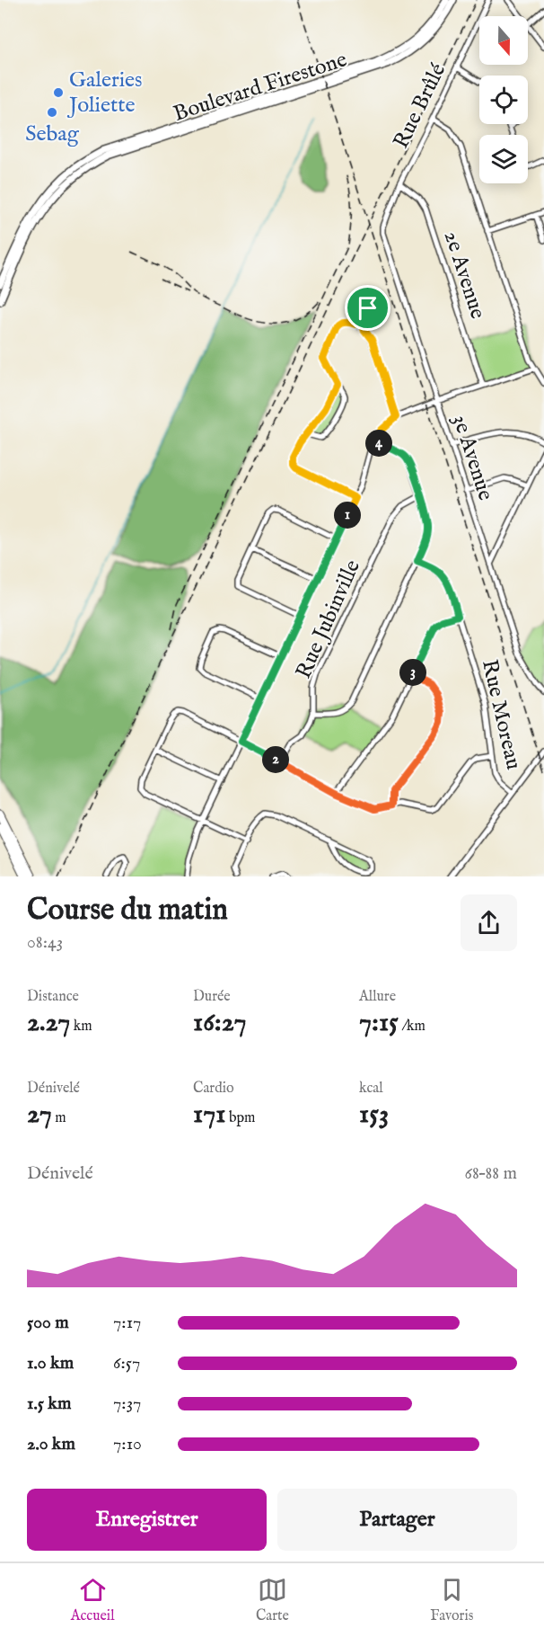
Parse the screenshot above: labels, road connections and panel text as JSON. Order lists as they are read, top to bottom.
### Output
{
  "streets": {
    "main road": ["Boulevard Firestone"],
    "street": [
      "Rue Brûlé",
      "2e Avenue",
      "3e Avenue",
      "Rue Jubinville",
      "Rue Moreau"
    ]
  },
  "crossings": [
    ["Rue Brûlé", "2e Avenue"],
    ["Rue Brûlé", "3e Avenue"]
  ],
  "places": ["Galeries Joliette", "Sebag"],
  "north": "bottom",
  "page": {
    "pins": [
      "4",
      "1",
      "3",
      "2"
    ],
    "heading": ["Course du matin", "08:43"],
    "stats": [
      ["Distance", "2.27 km"],
      ["Durée", "16:27"],
      ["Allure", "7:15 /km"],
      ["Dénivelé", "27 m"],
      ["Cardio", "171 bpm"],
      ["kcal", "153"]
    ],
    "chart": ["Dénivelé", "68–88 m"],
    "list": [
      {
        "name": "500 m",
        "note": "7:17"
      },
      {
        "name": "1.0 km",
        "note": "6:57"
      },
      {
        "name": "1.5 km",
        "note": "7:37"
      },
      {
        "name": "2.0 km",
        "note": "7:10"
      }
    ],
    "buttons": ["Enregistrer", "Partager"],
    "tabs": ["Accueil", "Carte", "Favoris"]
  }
}
